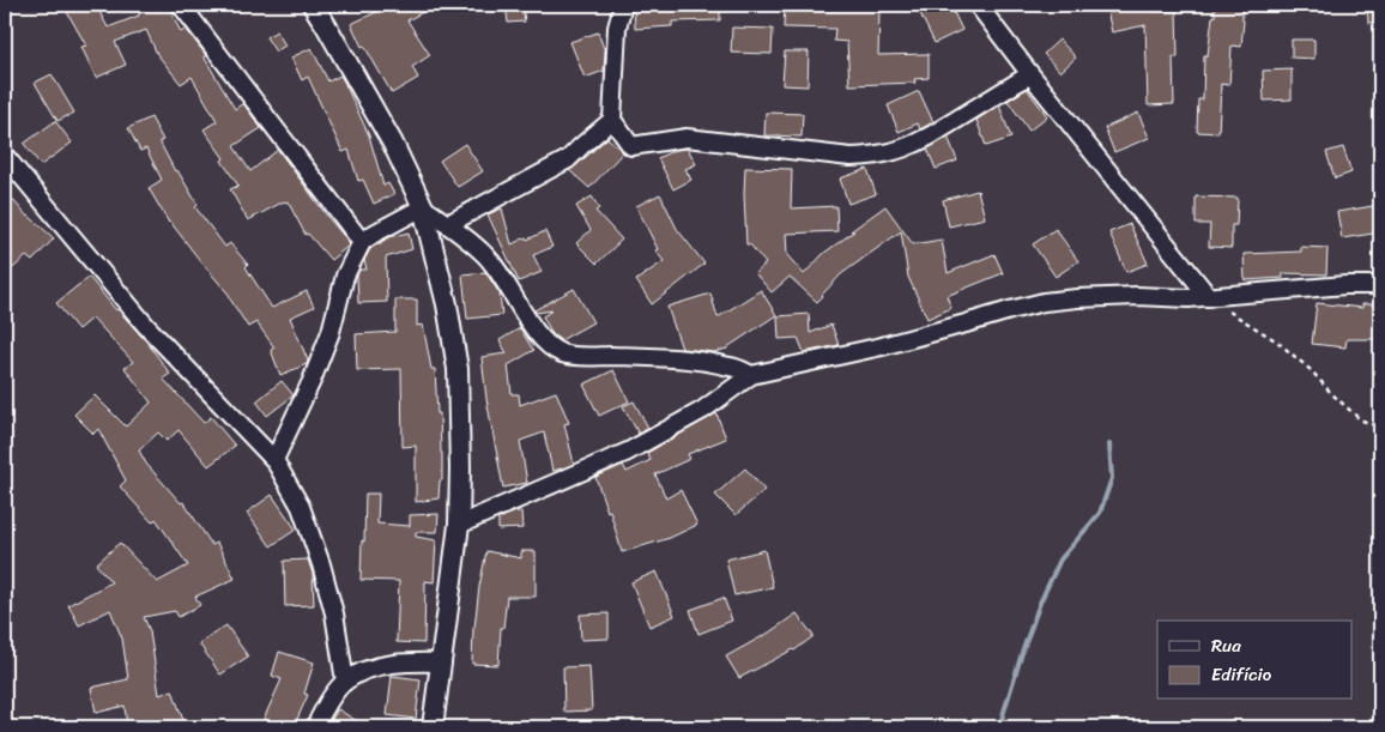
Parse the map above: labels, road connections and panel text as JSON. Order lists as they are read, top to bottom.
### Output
{
  "legend": ["Rua", "Edifício"]
}
